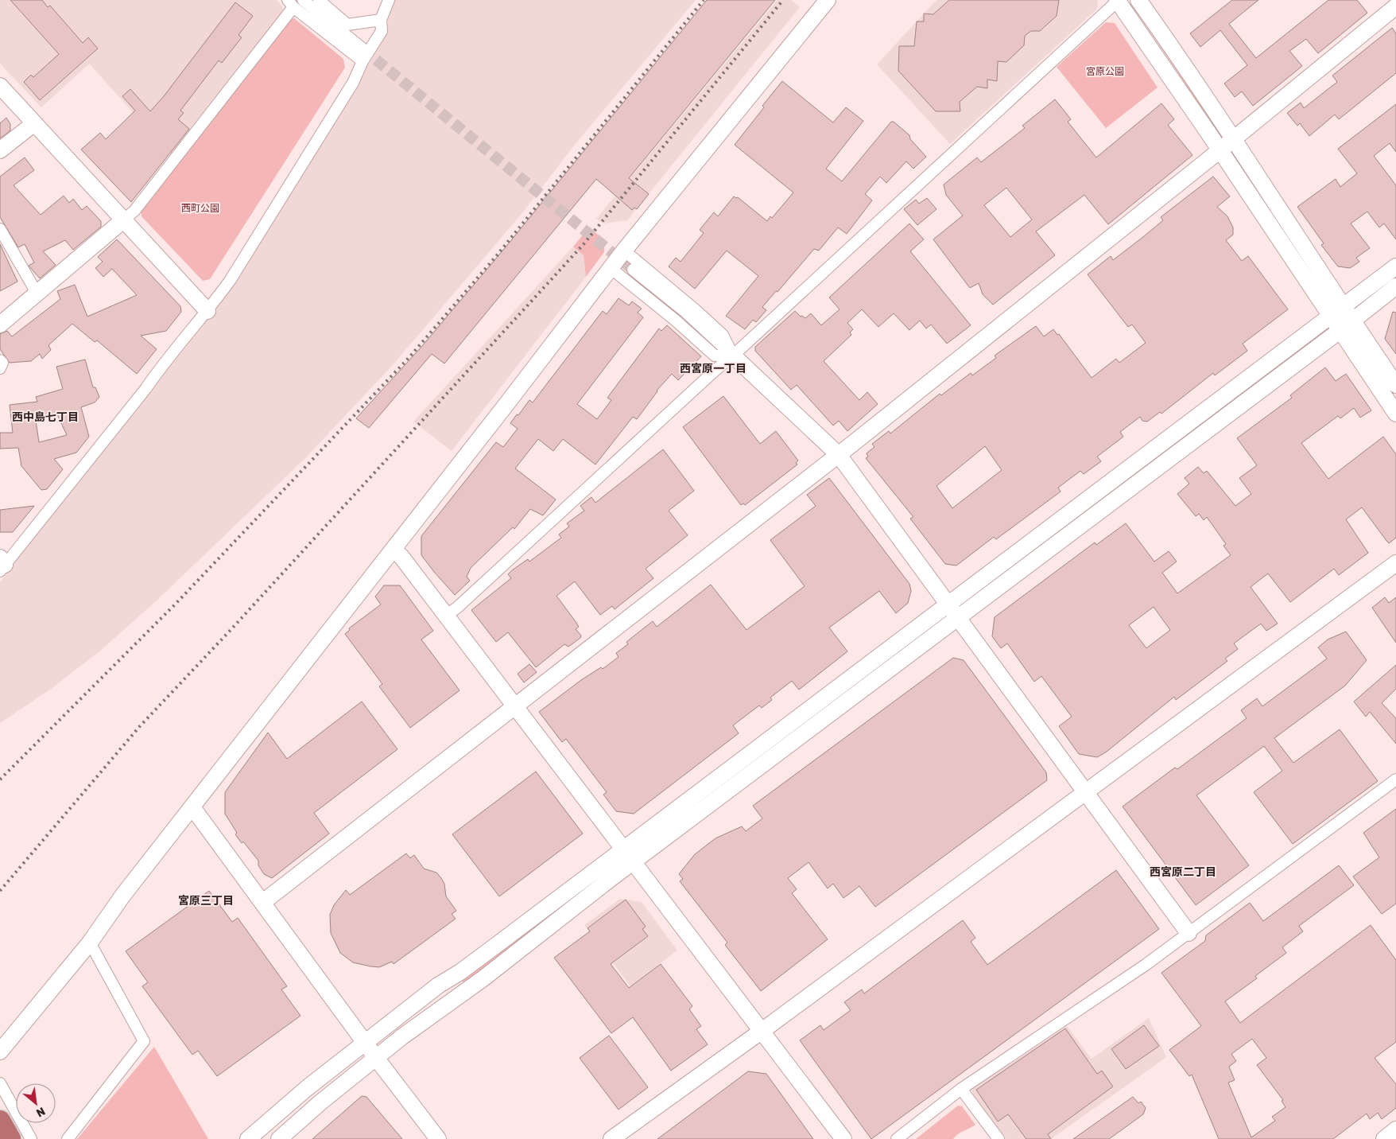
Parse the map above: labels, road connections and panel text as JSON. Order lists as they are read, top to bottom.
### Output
{
  "districts": [
    "西宮原一丁目",
    "西中島七丁目",
    "西宮原二丁目",
    "宮原三丁目"
  ],
  "parks": ["宮原公園", "西町公園"],
  "north": "bottom right"
}
